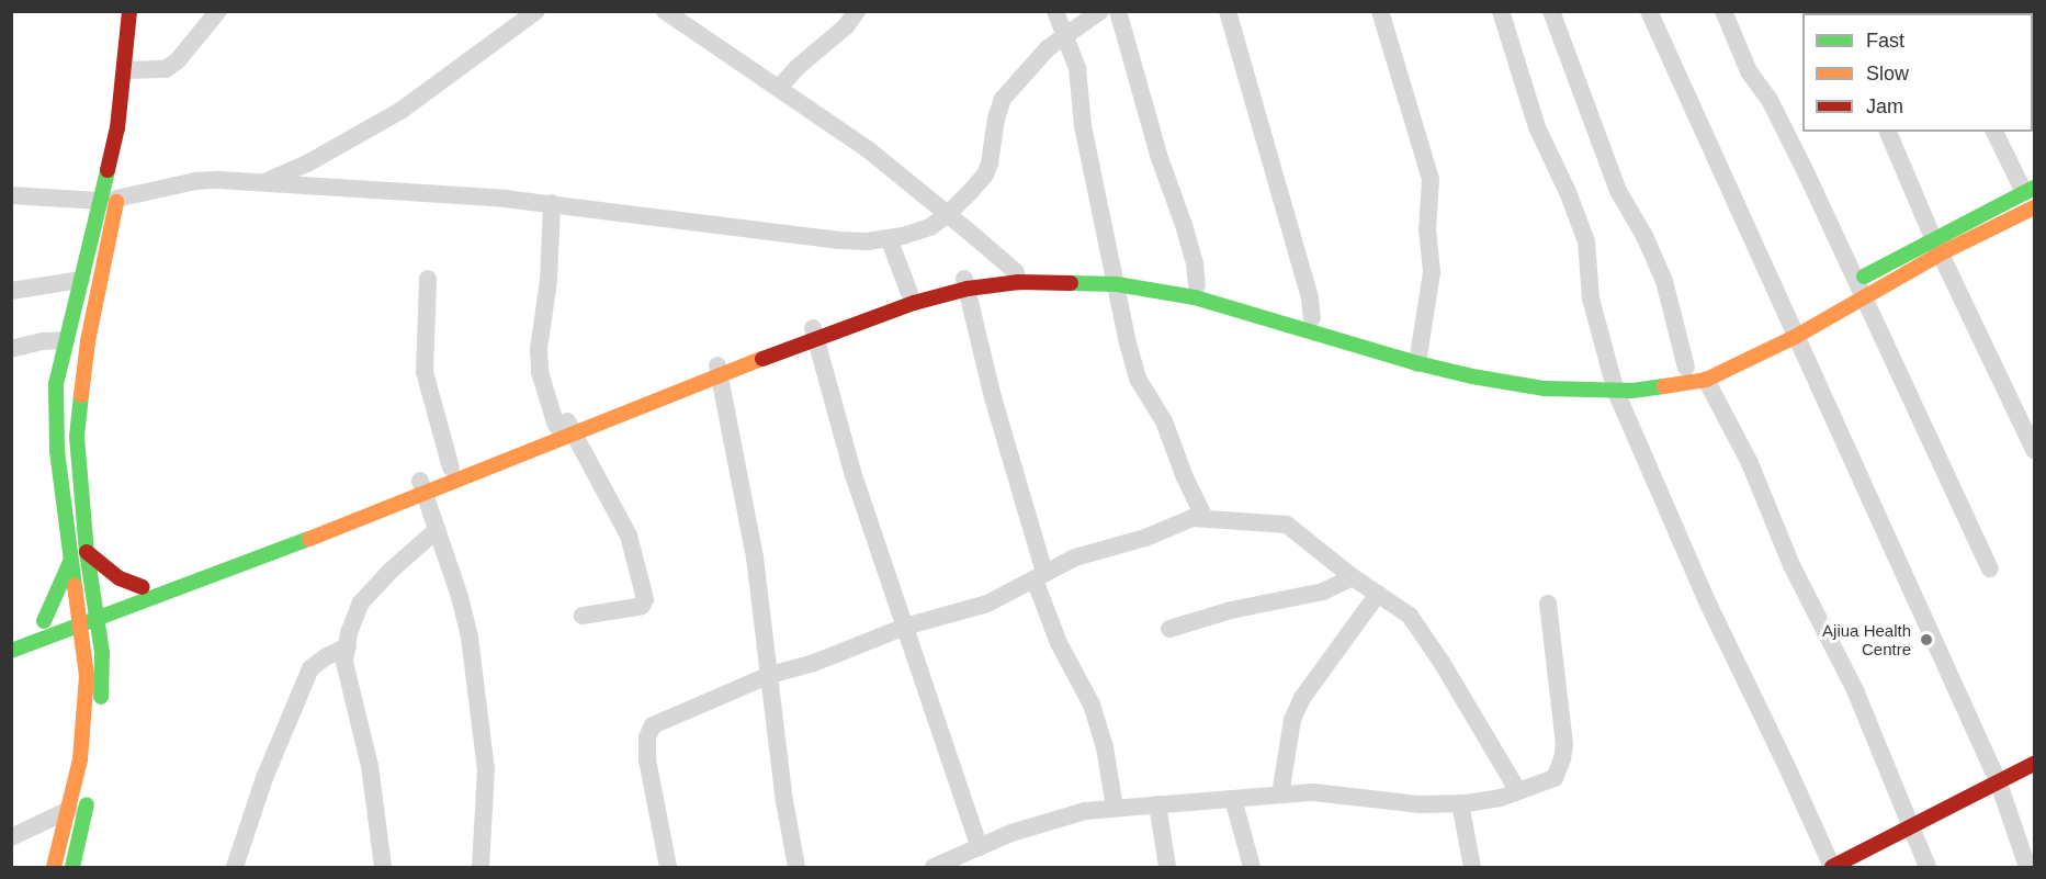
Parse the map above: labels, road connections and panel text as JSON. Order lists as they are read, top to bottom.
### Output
{
  "places": ["Ajiua Health Centre"],
  "legend": ["Fast", "Slow", "Jam"]
}
